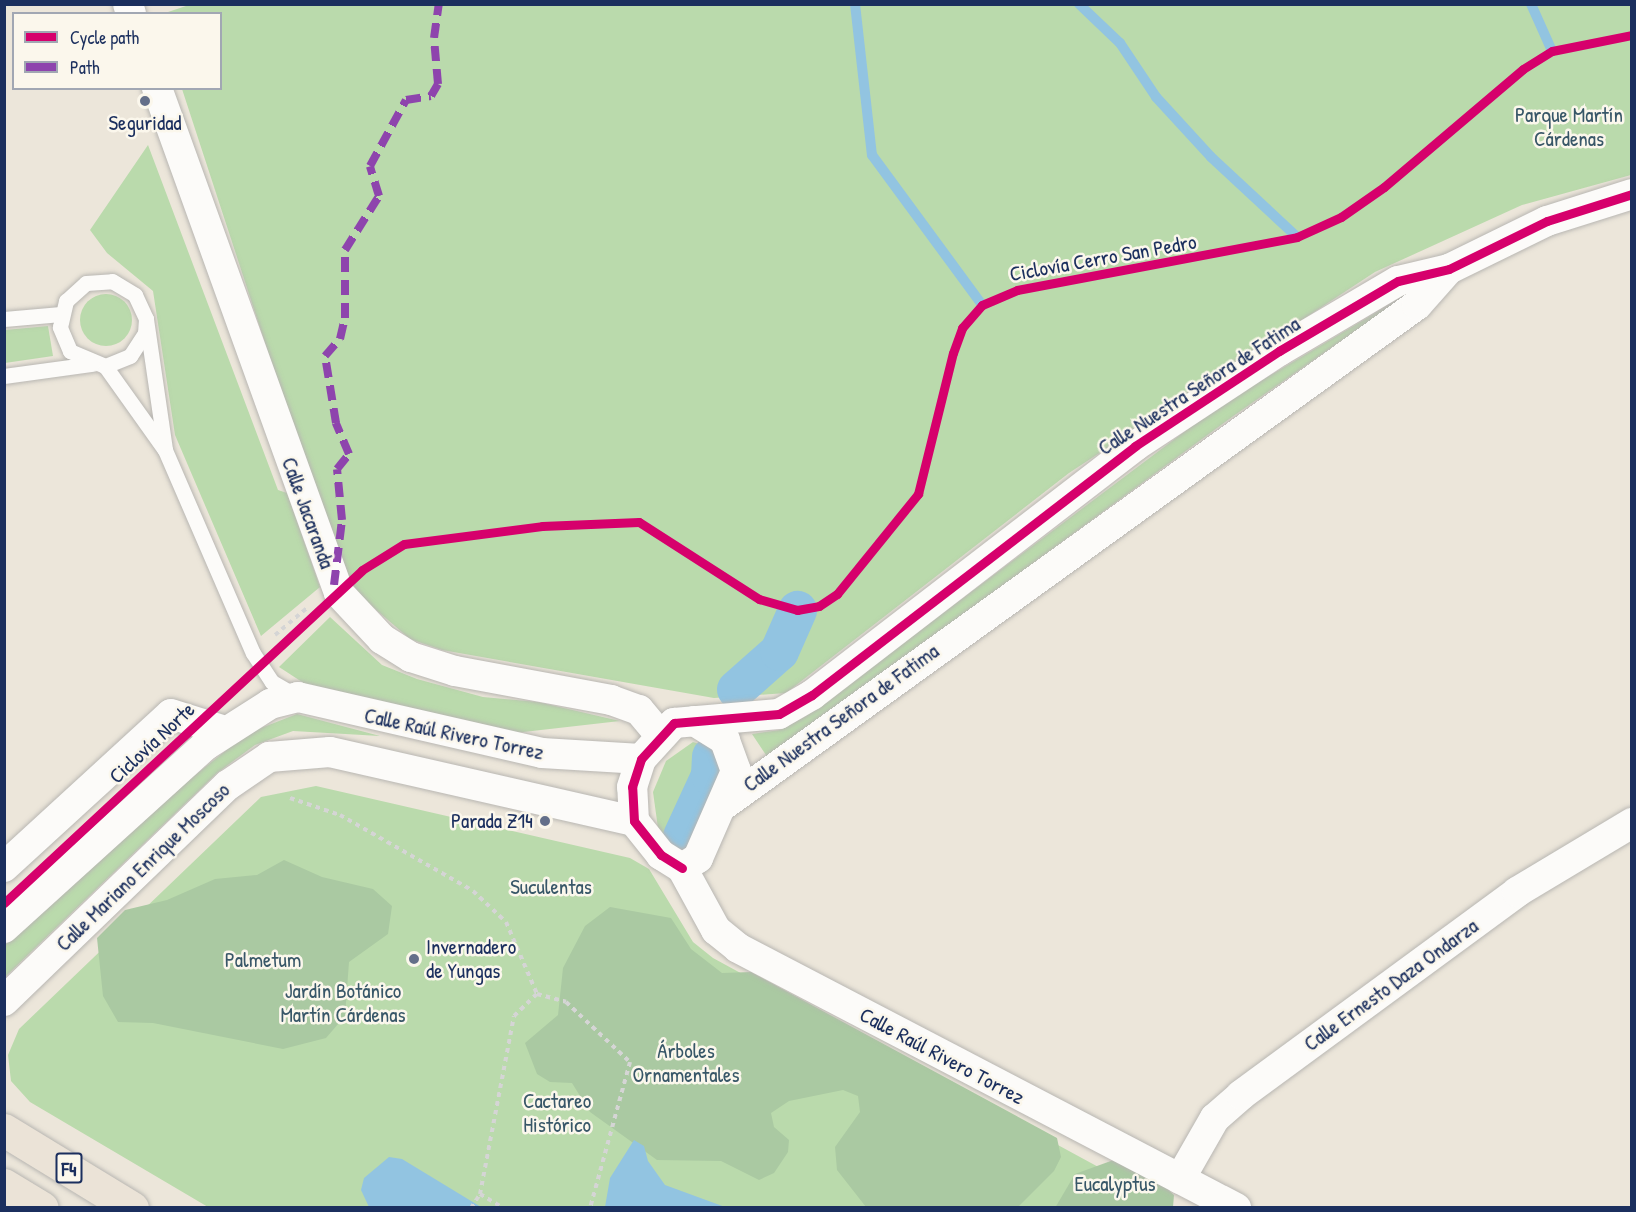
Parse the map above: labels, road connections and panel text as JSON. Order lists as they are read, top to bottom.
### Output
{
  "streets": {
    "highway": ["F4"],
    "street": [
      "Calle Nuestra Señora de Fatima",
      "Calle Jacaranda",
      "Calle Raúl Rivero Torrez",
      "Calle Mariano Enrique Moscoso",
      "Calle Ernesto Daza Ondarza"
    ],
    "cycle path": ["Ciclovía Cerro San Pedro"]
  },
  "crossings": [
    ["Calle Nuestra Señora de Fatima", "Calle Jacaranda"],
    ["Calle Nuestra Señora de Fatima", "Calle Raúl Rivero Torrez"],
    ["Calle Jacaranda", "Calle Raúl Rivero Torrez"],
    ["Calle Raúl Rivero Torrez", "Calle Mariano Enrique Moscoso"],
    ["Calle Raúl Rivero Torrez", "Calle Ernesto Daza Ondarza"]
  ],
  "parks": [
    "Parque Martín Cárdenas",
    "Suculentas",
    "Palmetum",
    "Jardín Botánico Martín Cárdenas",
    "Árboles Ornamentales",
    "Cactareo Histórico",
    "Eucalyptus"
  ],
  "places": ["Seguridad", "Parada Z14", "Invernadero de Yungas"],
  "legend": ["Cycle path", "Path"]
}
